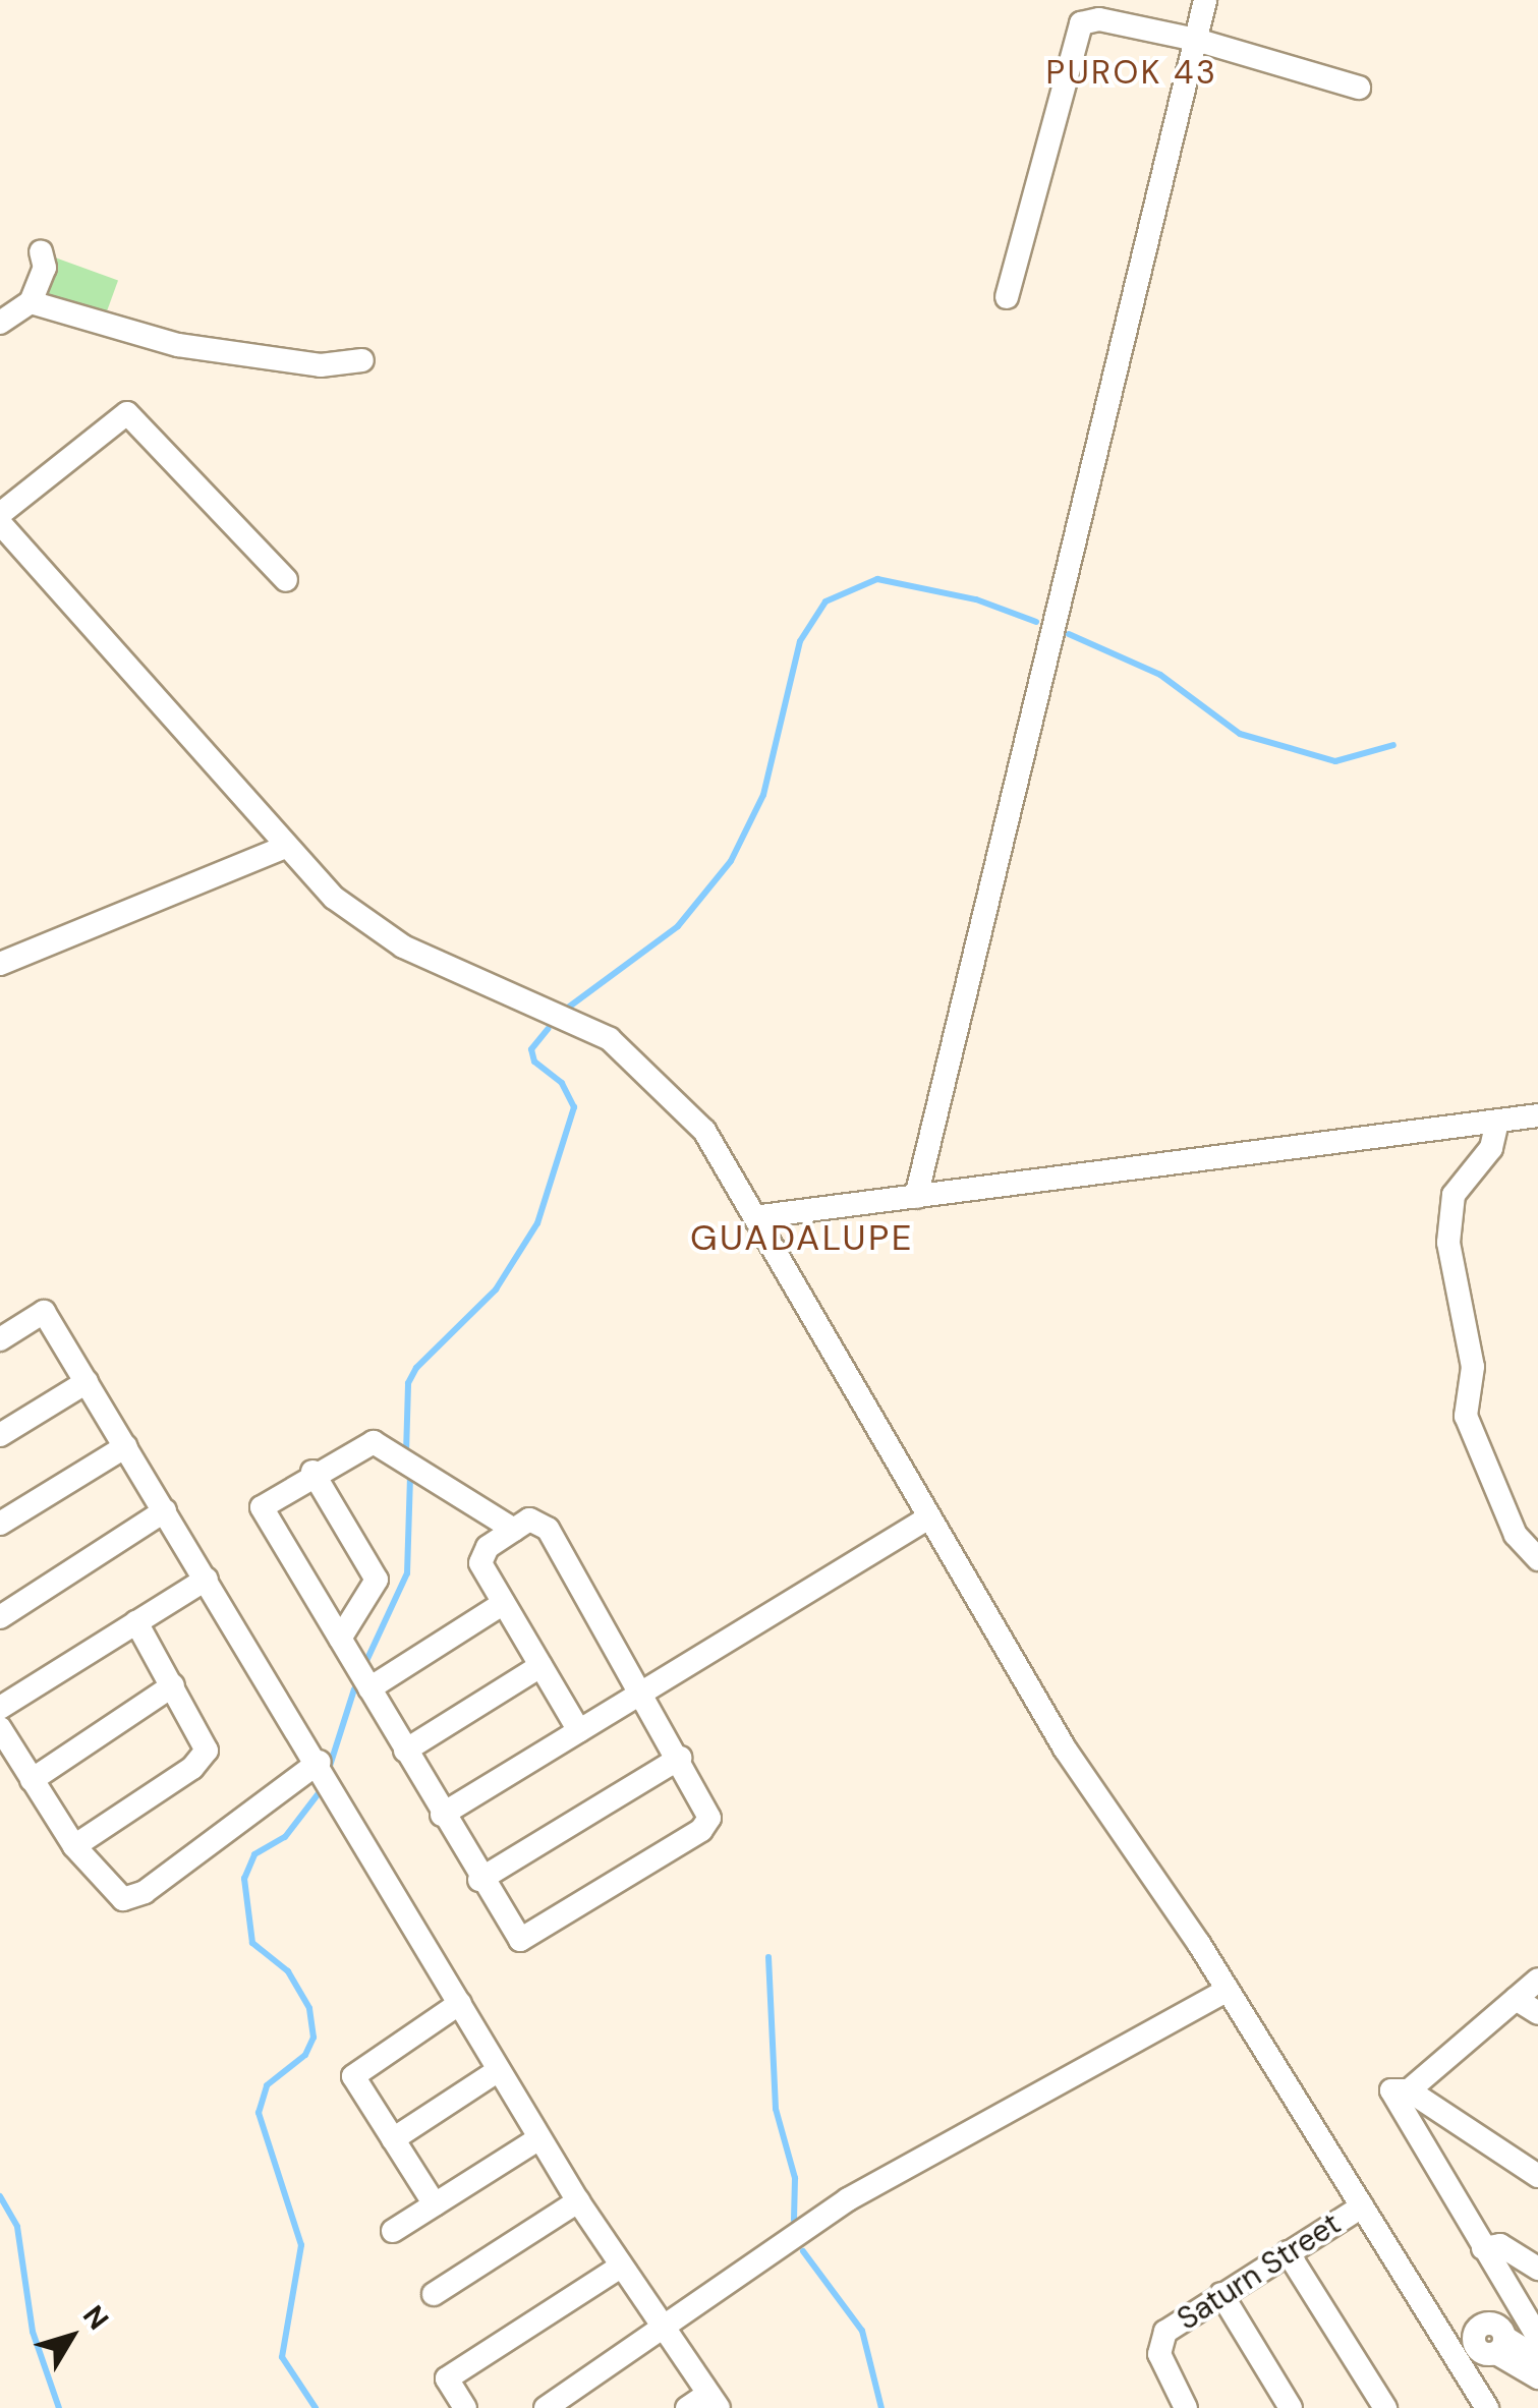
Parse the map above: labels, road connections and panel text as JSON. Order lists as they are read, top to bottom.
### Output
{
  "streets": {
    "street": ["Saturn Street"]
  },
  "districts": ["PUROK 43", "GUADALUPE"],
  "north": "top right"
}
